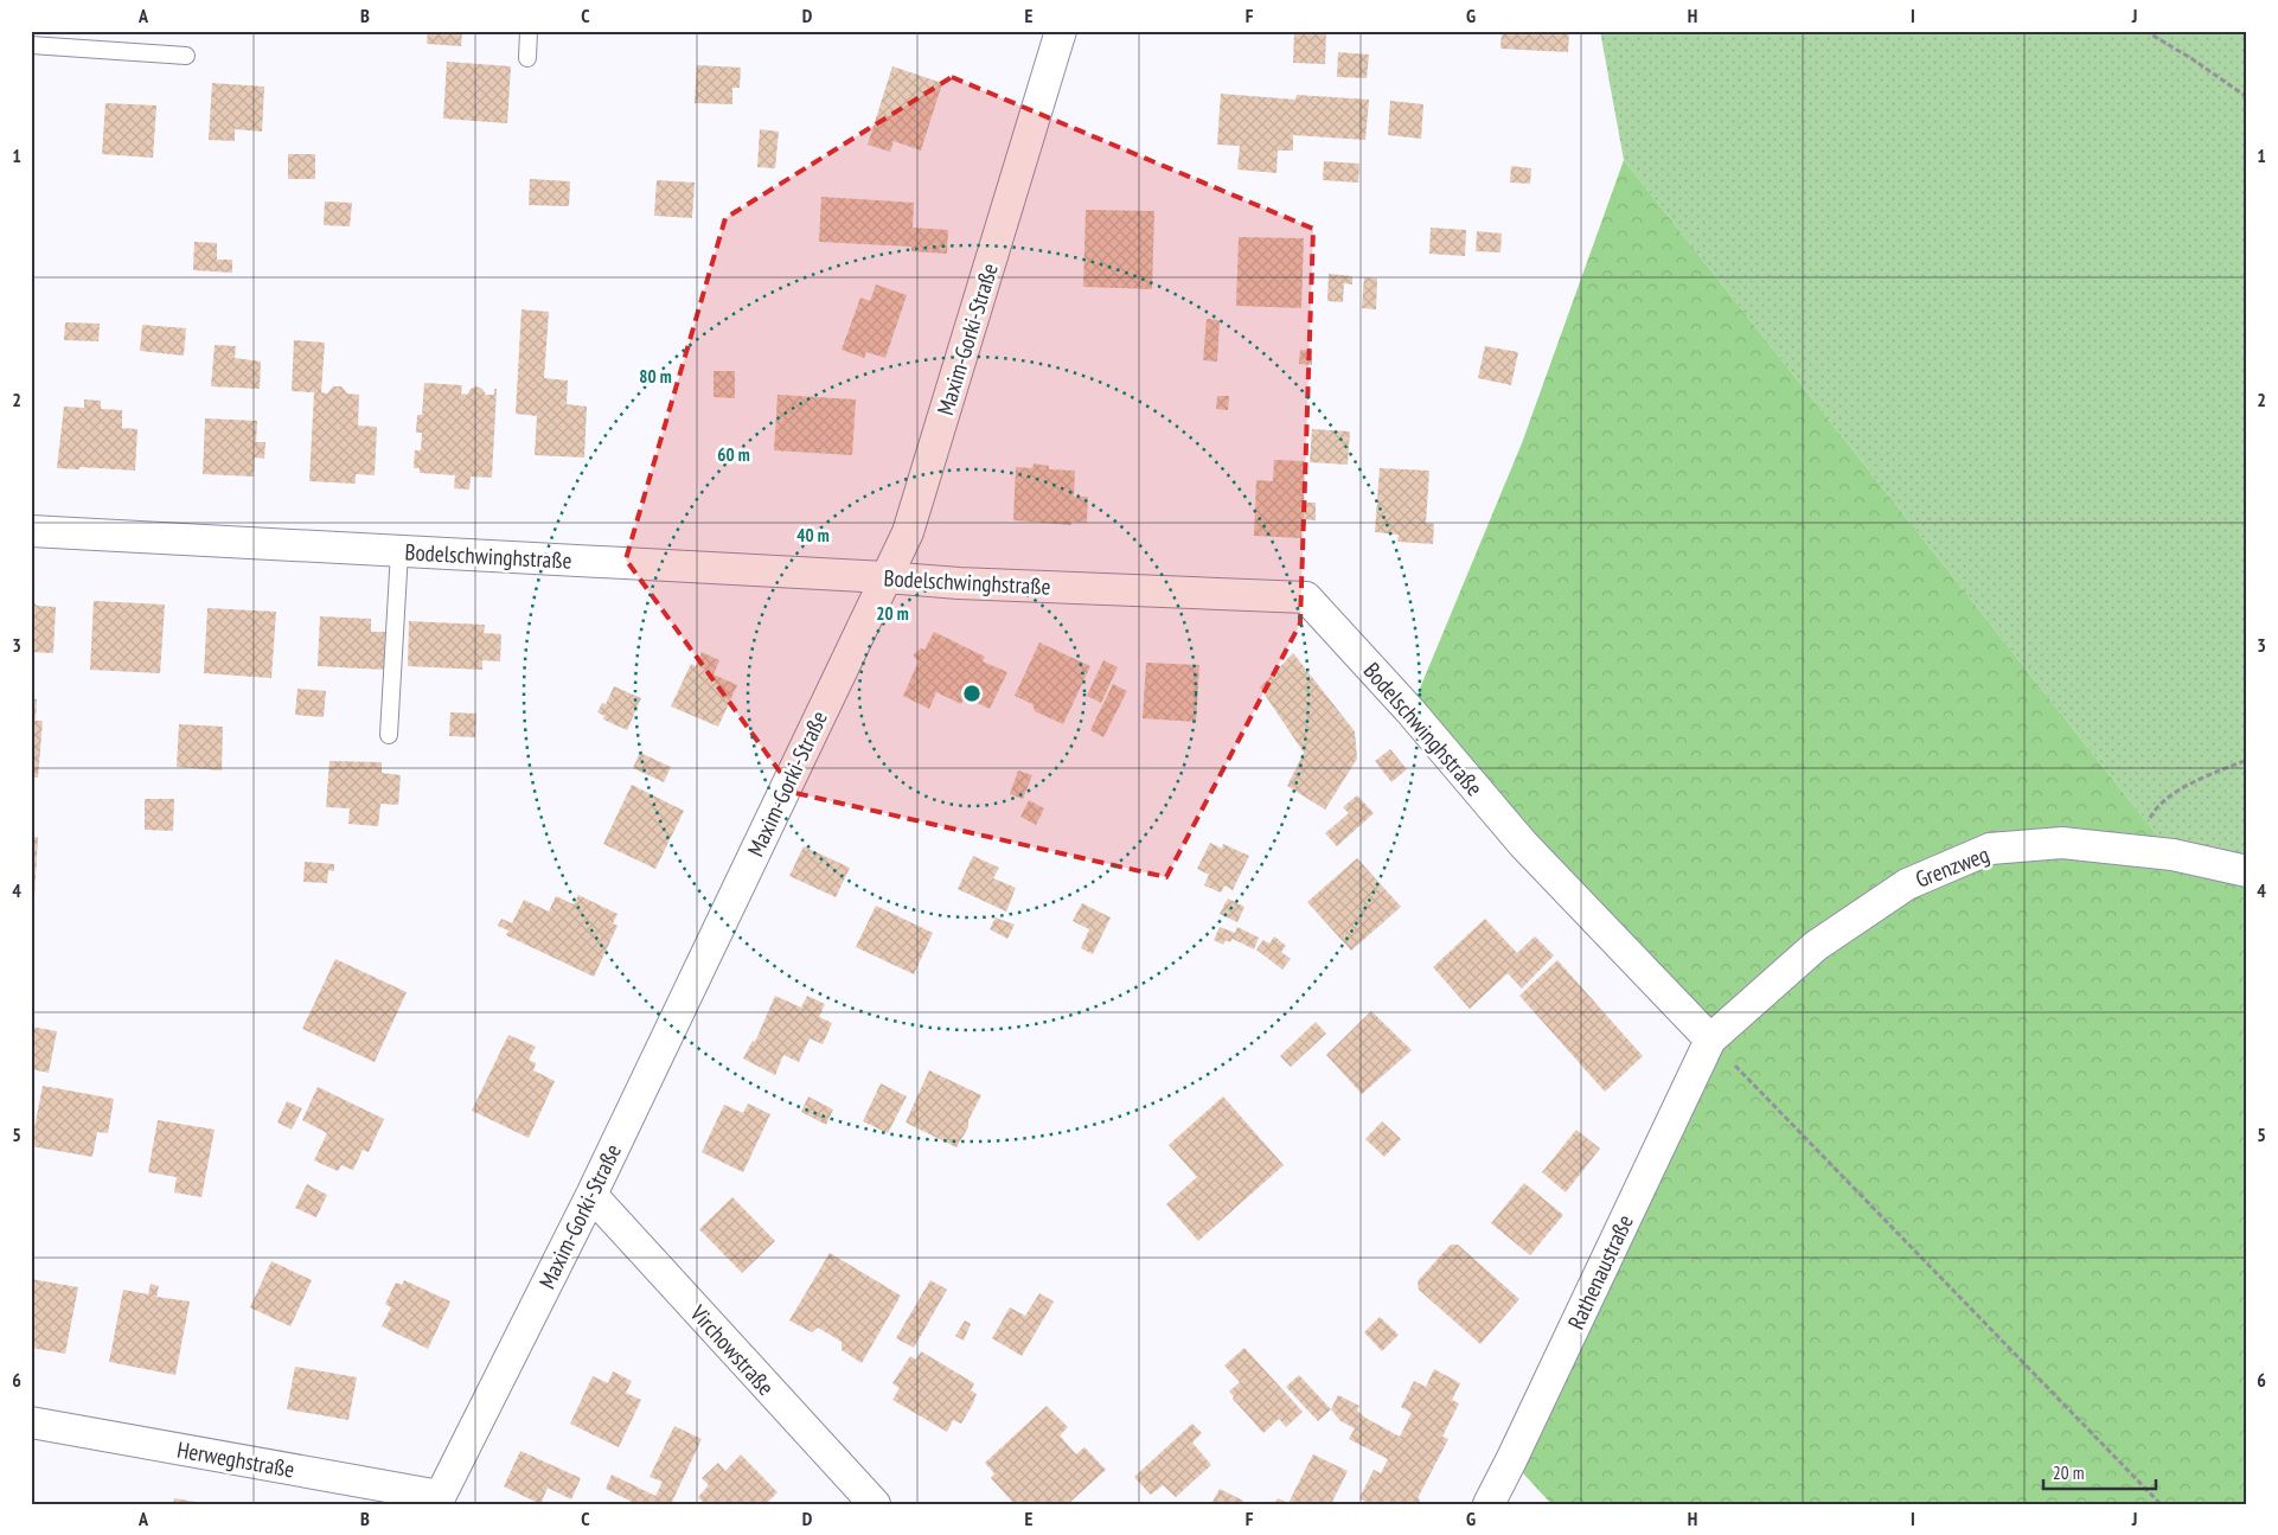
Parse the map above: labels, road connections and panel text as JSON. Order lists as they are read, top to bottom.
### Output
{
  "streets": {
    "street": [
      "Maxim-Gorki-Straße",
      "Bodelschwinghstraße",
      "Grenzweg",
      "Rathenaustraße",
      "Virchowstraße",
      "Herweghstraße"
    ]
  },
  "crossings": [
    ["Maxim-Gorki-Straße", "Bodelschwinghstraße"],
    ["Maxim-Gorki-Straße", "Virchowstraße"],
    ["Maxim-Gorki-Straße", "Herweghstraße"],
    ["Bodelschwinghstraße", "Grenzweg"],
    ["Bodelschwinghstraße", "Rathenaustraße"],
    ["Grenzweg", "Rathenaustraße"]
  ],
  "scale_bar": "20 m",
  "grid": {
    "columns": [
      "A",
      "B",
      "C",
      "D",
      "E",
      "F",
      "G",
      "H",
      "I",
      "J"
    ],
    "rows": [
      "1",
      "2",
      "3",
      "4",
      "5",
      "6"
    ]
  },
  "rings": [
    "80 m",
    "60 m",
    "40 m",
    "20 m"
  ]
}
